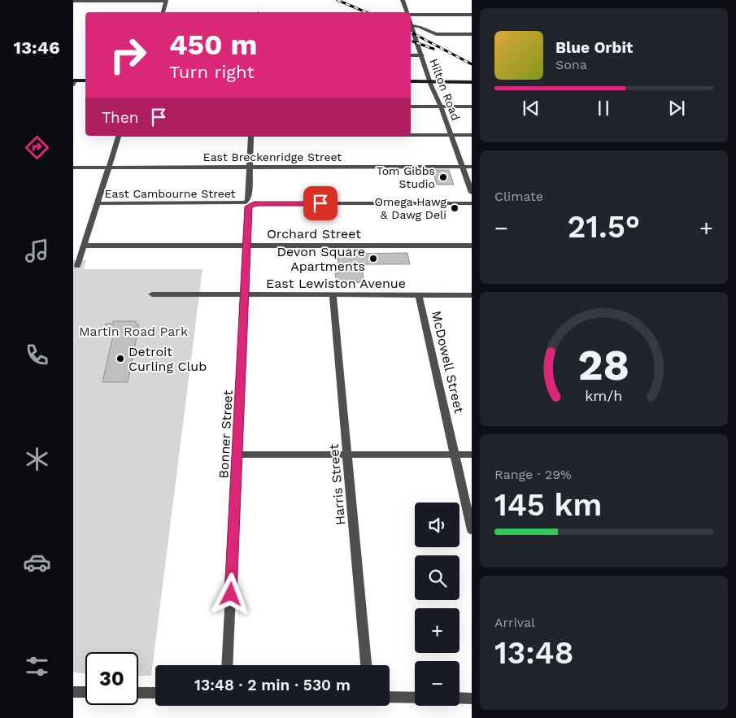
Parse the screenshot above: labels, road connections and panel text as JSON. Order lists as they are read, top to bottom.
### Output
{
  "streets": {
    "street": [
      "Hilton Road",
      "East Breckenridge Street",
      "East Cambourne Street",
      "Orchard Street",
      "East Lewiston Avenue",
      "McDowell Street",
      "Bonner Street",
      "Harris Street"
    ]
  },
  "crossings": [
    ["Hilton Road", "East Breckenridge Street"],
    ["East Breckenridge Street", "East Cambourne Street"],
    ["Orchard Street", "Bonner Street"],
    ["East Lewiston Avenue", "McDowell Street"],
    ["East Lewiston Avenue", "Bonner Street"],
    ["East Lewiston Avenue", "Harris Street"]
  ],
  "parks": ["Martin Road Park"],
  "places": [
    "Tom Gibbs Studio",
    "Omega Hawg & Dawg Deli",
    "Devon Square Apartments",
    "Detroit Curling Club"
  ],
  "page": {
    "tabs": "13:46",
    "turn": ["450 m", "Turn right"],
    "song": ["Blue Orbit", "Sona"],
    "then": "Then",
    "tile": [
      "Climate",
      ["Range · 29%", "145 km"],
      ["Arrival", "13:48"]
    ],
    "heat": ["−", "21.5°", "+"],
    "map_buttons": ["+", "−"],
    "limit": "30",
    "trip": "13:48 · 2 min · 530 m",
    "gauge": ["28", "km/h"]
  }
}
